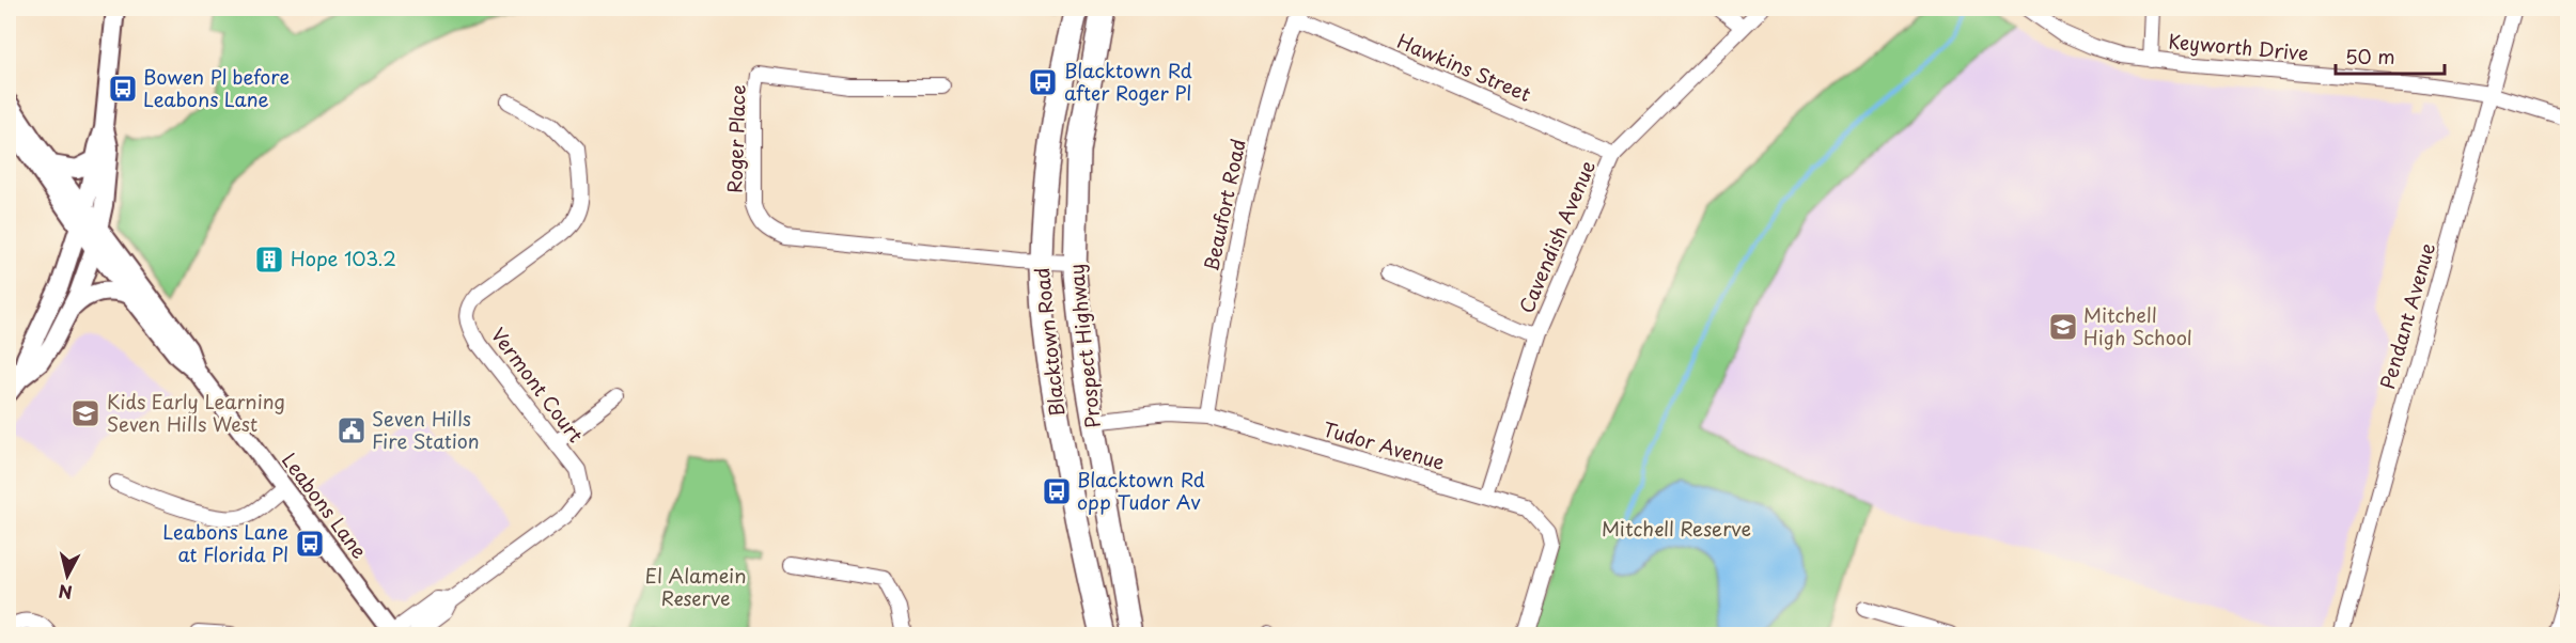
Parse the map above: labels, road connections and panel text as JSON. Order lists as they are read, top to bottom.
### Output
{
  "streets": {
    "main road": ["Blacktown Road", "Prospect Highway"],
    "street": [
      "Keyworth Drive",
      "Hawkins Street",
      "Roger Place",
      "Beaufort Road",
      "Cavendish Avenue",
      "Pendant Avenue",
      "Vermont Court",
      "Tudor Avenue",
      "Leabons Lane"
    ]
  },
  "crossings": [
    ["Keyworth Drive", "Pendant Avenue"],
    ["Hawkins Street", "Beaufort Road"],
    ["Hawkins Street", "Cavendish Avenue"],
    ["Roger Place", "Blacktown Road"],
    ["Roger Place", "Prospect Highway"],
    ["Beaufort Road", "Tudor Avenue"],
    ["Cavendish Avenue", "Tudor Avenue"],
    ["Prospect Highway", "Tudor Avenue"],
    ["Vermont Court", "Leabons Lane"]
  ],
  "parks": ["Mitchell Reserve", "El Alamein Reserve"],
  "places": {
    "bus stop": [
      "Blacktown Rd after Roger Pl",
      "Bowen Pl before Leabons Lane",
      "Blacktown Rd opp Tudor Av",
      "Leabons Lane at Florida Pl"
    ],
    "building": ["Hope 103.2"],
    "school or university": ["Mitchell High School", "Kids Early Learning Seven Hills West"],
    "public building": ["Seven Hills Fire Station"]
  },
  "scale_bar": "50 m",
  "north": "bottom"
}
